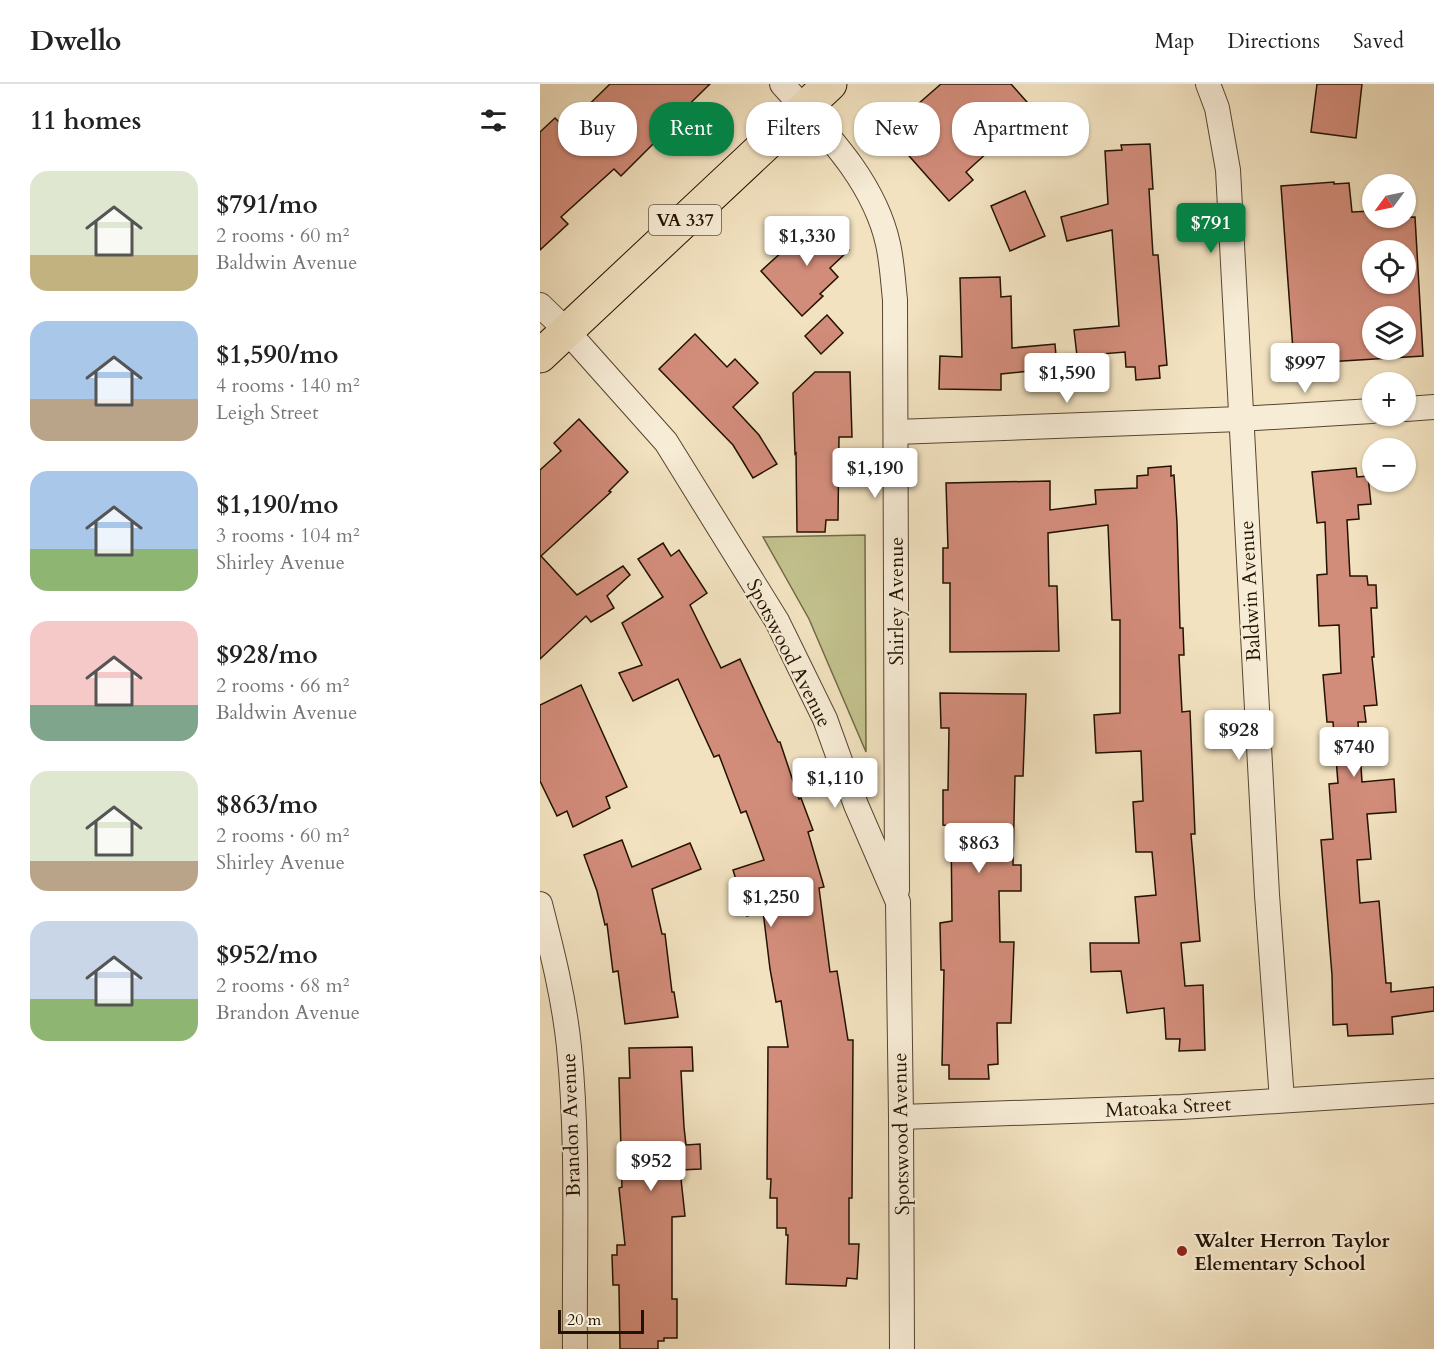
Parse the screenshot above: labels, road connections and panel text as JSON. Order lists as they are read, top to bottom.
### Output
{
  "streets": {
    "main road": ["VA 337"],
    "street": [
      "Baldwin Avenue",
      "Shirley Avenue",
      "Spotswood Avenue",
      "Matoaka Street",
      "Brandon Avenue"
    ]
  },
  "crossings": [
    ["VA 337", "Spotswood Avenue"],
    ["Baldwin Avenue", "Matoaka Street"],
    ["Shirley Avenue", "Spotswood Avenue"],
    ["Spotswood Avenue", "Matoaka Street"]
  ],
  "places": ["Walter Herron Taylor Elementary School"],
  "scale_bar": "20 m",
  "north": "bottom left",
  "page": {
    "header": "Dwello",
    "nav": ["Map", "Directions", "Saved"],
    "heading": "11 homes",
    "chip": [
      "Buy",
      "Rent",
      "Filters",
      "New",
      "Apartment"
    ],
    "list": [
      {
        "name": "$791/mo",
        "note": "2 rooms · 60 m² · Baldwin Avenue"
      },
      {
        "name": "$1,590/mo",
        "note": "4 rooms · 140 m² · Leigh Street"
      },
      {
        "name": "$1,190/mo",
        "note": "3 rooms · 104 m² · Shirley Avenue"
      },
      {
        "name": "$928/mo",
        "note": "2 rooms · 66 m² · Baldwin Avenue"
      },
      {
        "name": "$863/mo",
        "note": "2 rooms · 60 m² · Shirley Avenue"
      },
      {
        "name": "$952/mo",
        "note": "2 rooms · 68 m² · Brandon Avenue"
      }
    ],
    "map_buttons": ["+", "−"],
    "price": [
      "$791",
      "$1,330",
      "$997",
      "$1,590",
      "$1,190",
      "$928",
      "$740",
      "$1,110",
      "$863",
      "$1,250",
      "$952"
    ],
    "scale": "20 m"
  }
}
